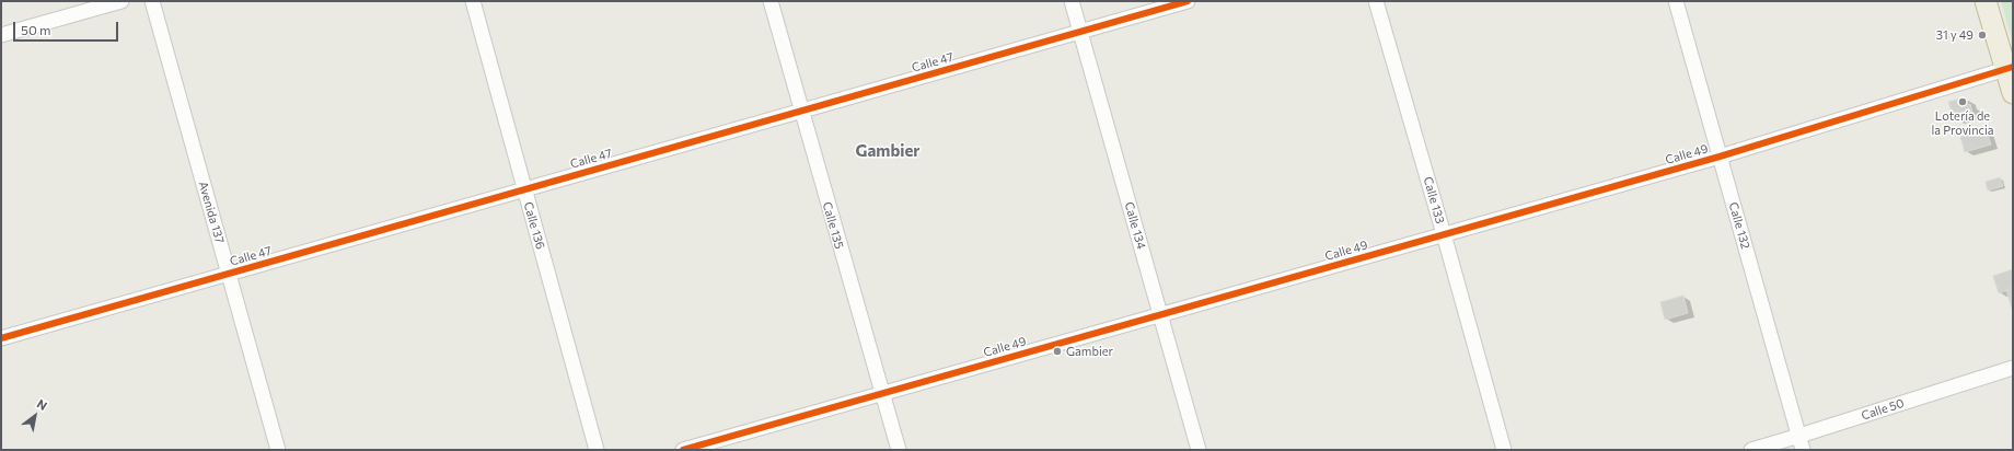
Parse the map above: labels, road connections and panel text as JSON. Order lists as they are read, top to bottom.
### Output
{
  "streets": {
    "street": [
      "Calle 47",
      "Calle 49",
      "Calle 133",
      "Avenida 137",
      "Calle 136",
      "Calle 135",
      "Calle 134",
      "Calle 132",
      "Calle 50"
    ]
  },
  "crossings": [
    ["Calle 47", "Avenida 137"],
    ["Calle 47", "Calle 136"],
    ["Calle 47", "Calle 135"],
    ["Calle 47", "Calle 134"],
    ["Calle 49", "Calle 133"],
    ["Calle 49", "Calle 135"],
    ["Calle 49", "Calle 134"],
    ["Calle 49", "Calle 132"],
    ["Calle 132", "Calle 50"]
  ],
  "districts": ["Gambier"],
  "places": ["31 y 49", "Lotería de la Provincia", "Gambier"],
  "scale_bar": "50 m",
  "north": "top right"
}
